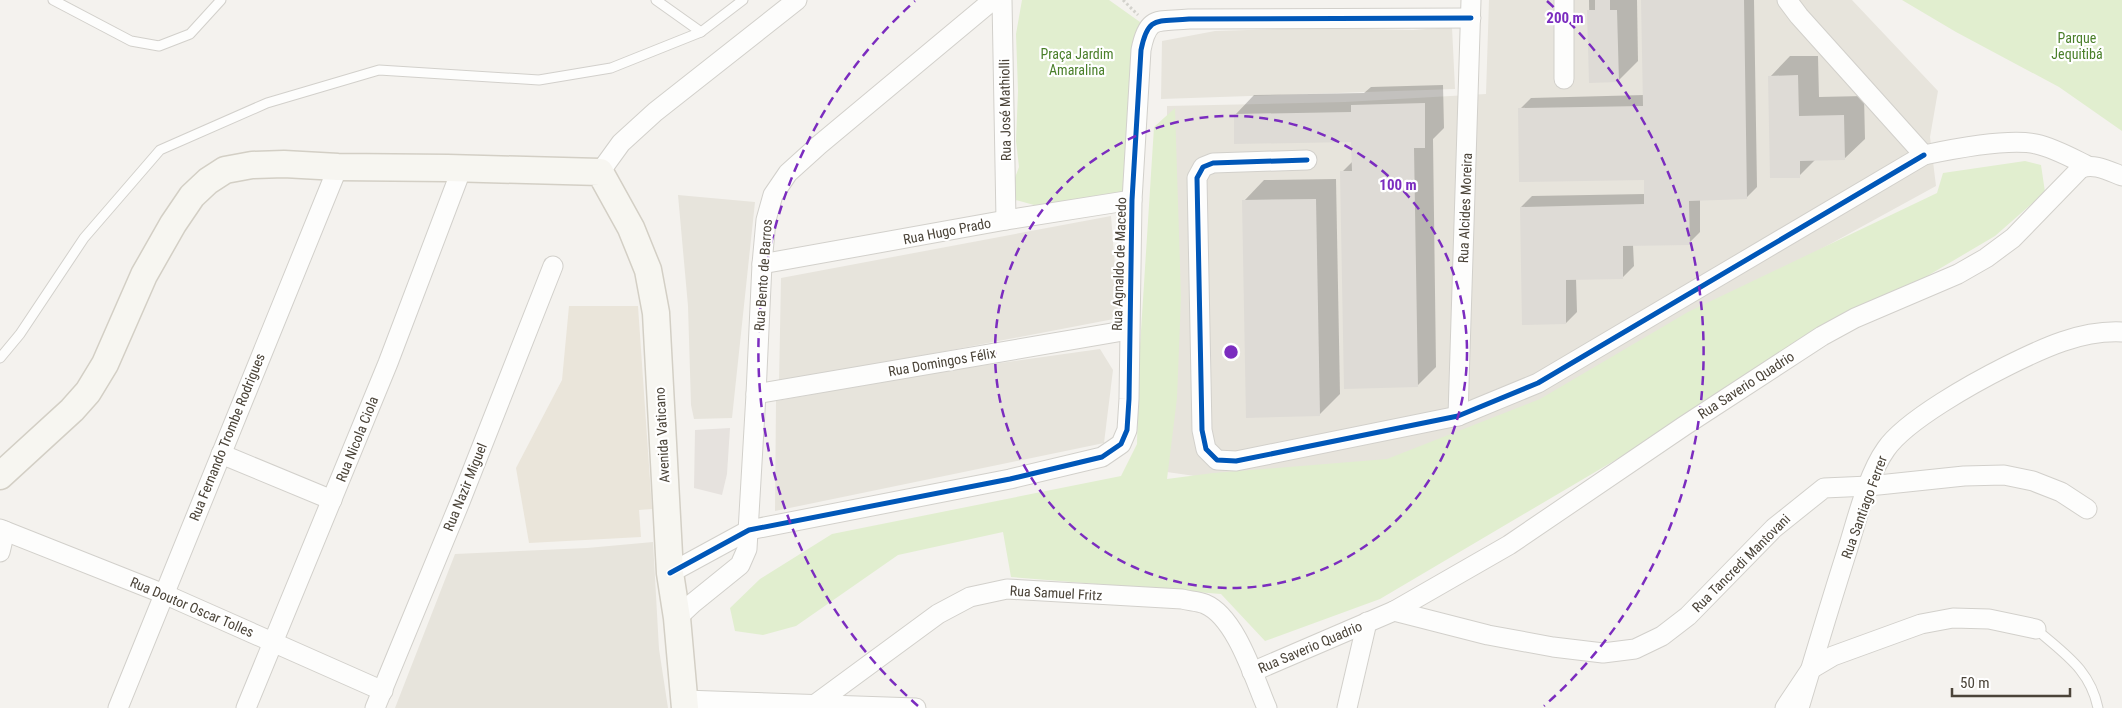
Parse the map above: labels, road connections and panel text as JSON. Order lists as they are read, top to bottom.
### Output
{
  "streets": {
    "street": [
      "Rua José Mathiolli",
      "Rua Alcides Moreira",
      "Rua Hugo Prado",
      "Rua Agnaldo de Macedo",
      "Rua Bento de Barros",
      "Rua Domingos Félix",
      "Rua Saverio Quadrio",
      "Avenida Vaticano",
      "Rua Fernando Trombe Rodrigues",
      "Rua Nicola Ciola",
      "Rua Nazir Miguel",
      "Rua Santiago Ferrer",
      "Rua Tancredi Mantovani",
      "Rua Samuel Fritz",
      "Rua Doutor Oscar Tolles"
    ]
  },
  "crossings": [
    ["Rua José Mathiolli", "Rua Hugo Prado"],
    ["Rua Hugo Prado", "Rua Agnaldo de Macedo"],
    ["Rua Hugo Prado", "Rua Bento de Barros"],
    ["Rua Agnaldo de Macedo", "Rua Bento de Barros"],
    ["Rua Agnaldo de Macedo", "Rua Domingos Félix"],
    ["Rua Bento de Barros", "Rua Domingos Félix"],
    ["Rua Bento de Barros", "Avenida Vaticano"],
    ["Rua Saverio Quadrio", "Rua Tancredi Mantovani"],
    ["Rua Saverio Quadrio", "Rua Samuel Fritz"],
    ["Rua Fernando Trombe Rodrigues", "Rua Doutor Oscar Tolles"],
    ["Rua Nicola Ciola", "Rua Doutor Oscar Tolles"],
    ["Rua Nazir Miguel", "Rua Doutor Oscar Tolles"],
    ["Rua Santiago Ferrer", "Rua Tancredi Mantovani"]
  ],
  "parks": ["Parque Jequitibá", "Praça Jardim Amaralina"],
  "scale_bar": "50 m",
  "rings": ["200 m", "100 m"]
}
